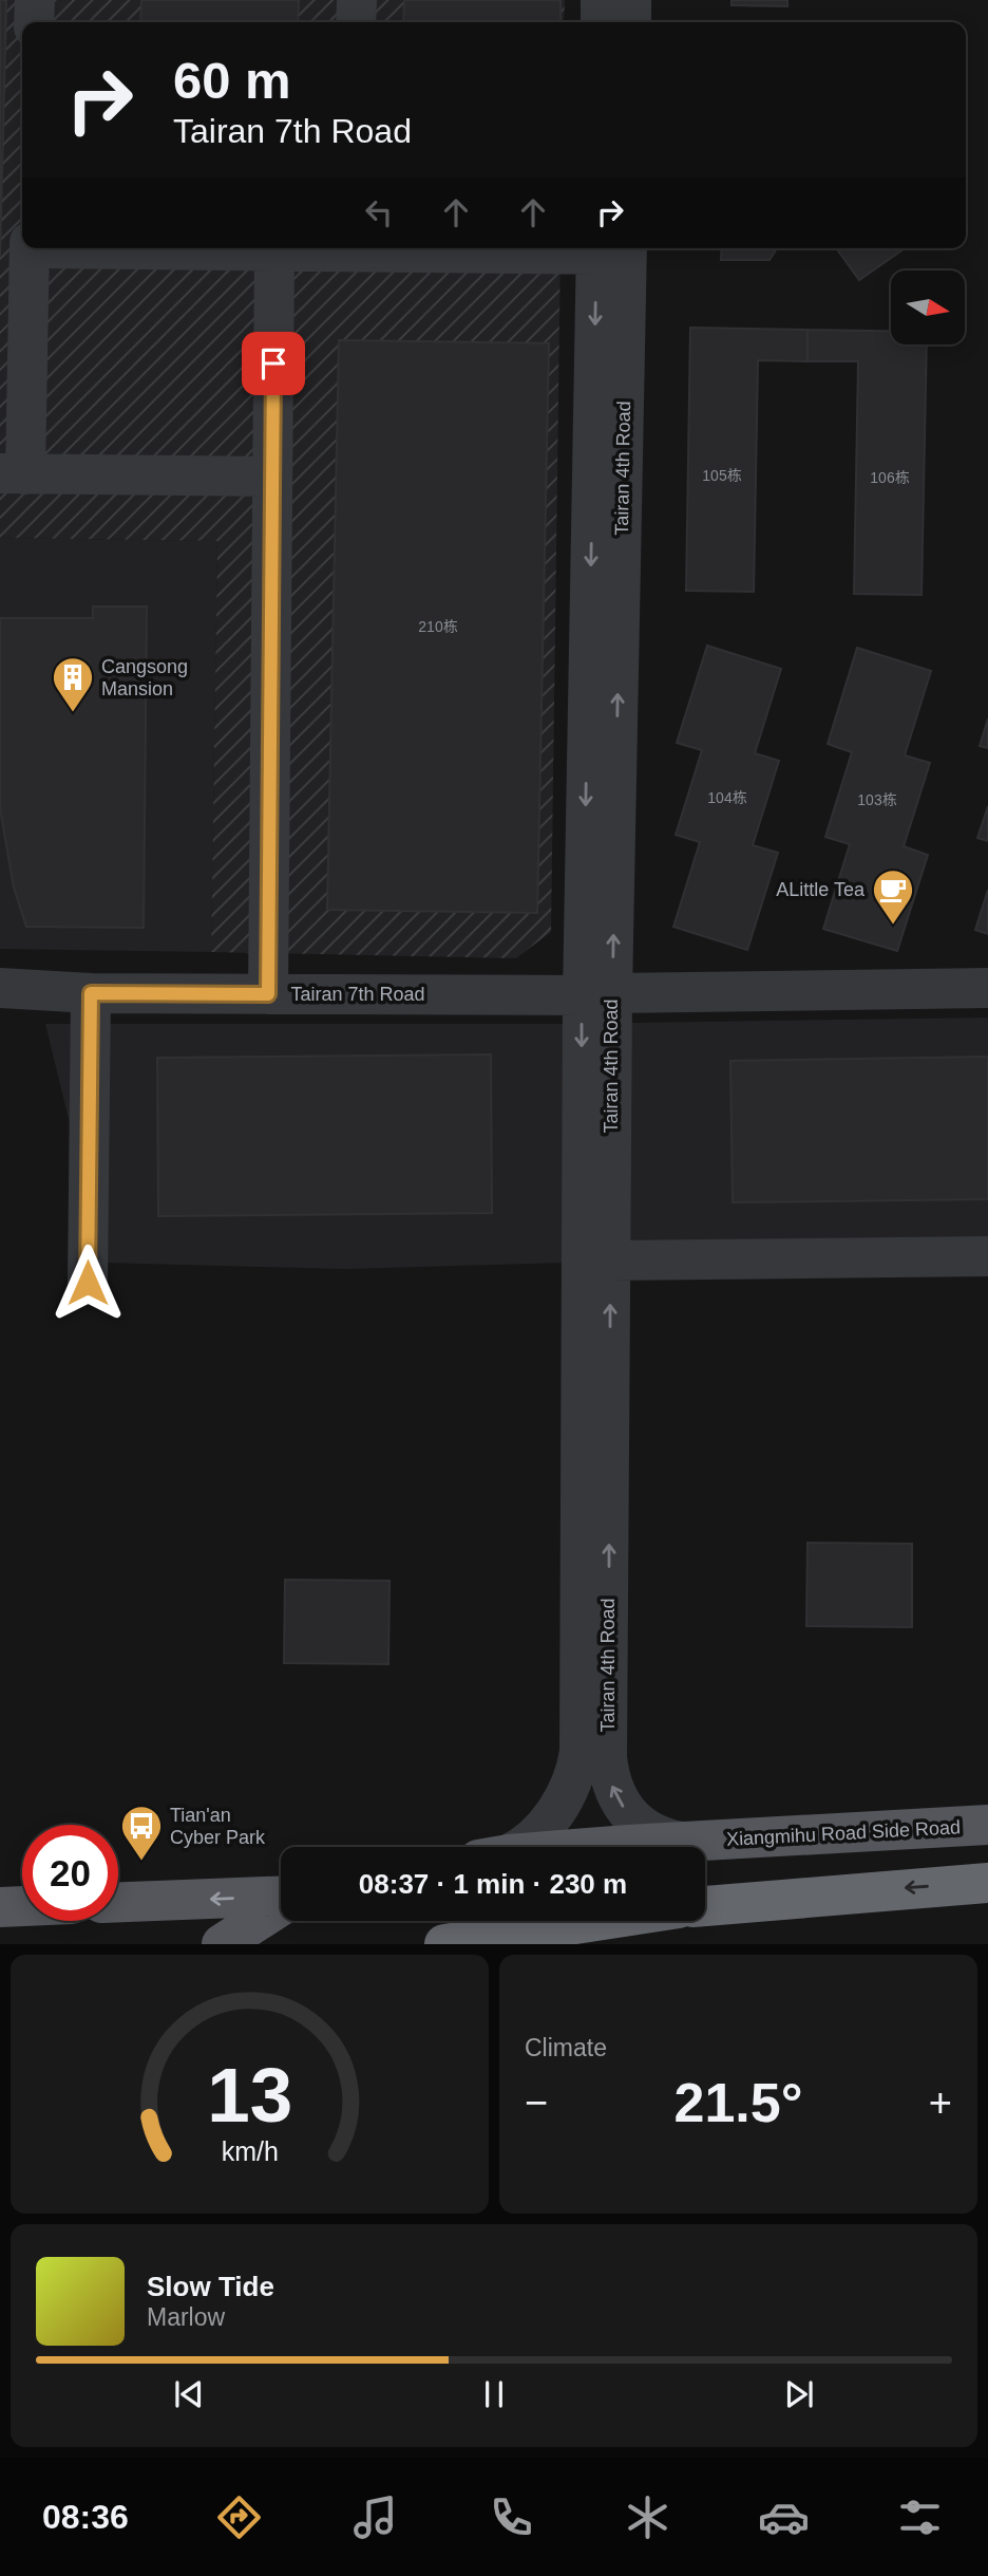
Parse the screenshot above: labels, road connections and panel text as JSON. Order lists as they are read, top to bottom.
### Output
{
  "streets": {
    "main road": ["Xiangmihu Road Side Road"],
    "street": ["Tairan 4th Road", "Tairan 7th Road"]
  },
  "crossings": [
    ["Tairan 4th Road", "Tairan 7th Road"],
    ["Tairan 4th Road", "Xiangmihu Road Side Road"]
  ],
  "places": {
    "building": ["Cangsong Mansion"],
    "cafe": ["ALittle Tea"],
    "bus stop": ["Tian'an Cyber Park"]
  },
  "house_numbers": [
    "105栋",
    "106栋",
    "210栋",
    "104栋",
    "103栋"
  ],
  "north": "right",
  "page": {
    "turn": ["60 m", "Tairan 7th Road"],
    "limit": "20",
    "trip": "08:37 · 1 min · 230 m",
    "tile": "Climate",
    "heat": ["−", "21.5°", "+"],
    "song": ["Slow Tide", "Marlow"],
    "tabs": "08:36",
    "gauge": ["13", "km/h"]
  }
}
